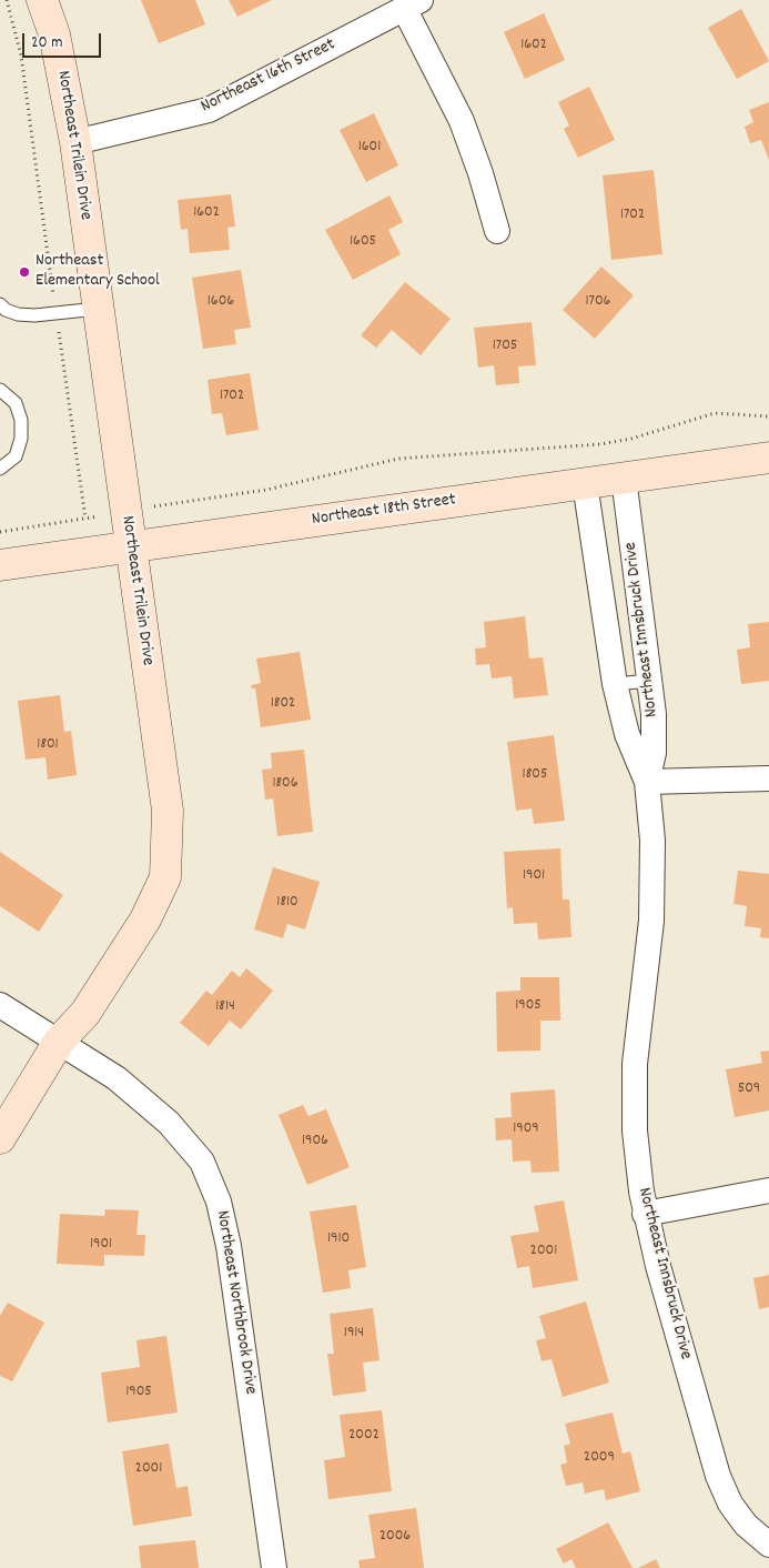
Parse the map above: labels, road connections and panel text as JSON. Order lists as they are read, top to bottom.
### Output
{
  "streets": {
    "street": [
      "Northeast 16th Street",
      "Northeast Trilein Drive",
      "Northeast 18th Street",
      "Northeast Innsbruck Drive",
      "Northeast Northbrook Drive"
    ]
  },
  "crossings": [
    ["Northeast 16th Street", "Northeast Trilein Drive"],
    ["Northeast Trilein Drive", "Northeast 18th Street"],
    ["Northeast Trilein Drive", "Northeast Northbrook Drive"],
    ["Northeast 18th Street", "Northeast Innsbruck Drive"]
  ],
  "places": ["Northeast Elementary School"],
  "house_numbers": [
    "1602",
    "1601",
    "1602",
    "1702",
    "1605",
    "1606",
    "1706",
    "1705",
    "1702",
    "1802",
    "1801",
    "1805",
    "1806",
    "1901",
    "1810",
    "1905",
    "1814",
    "509",
    "1909",
    "1906",
    "1910",
    "1901",
    "2001",
    "1914",
    "1905",
    "2002",
    "2009",
    "2001",
    "2006"
  ],
  "scale_bar": "20 m"
}
